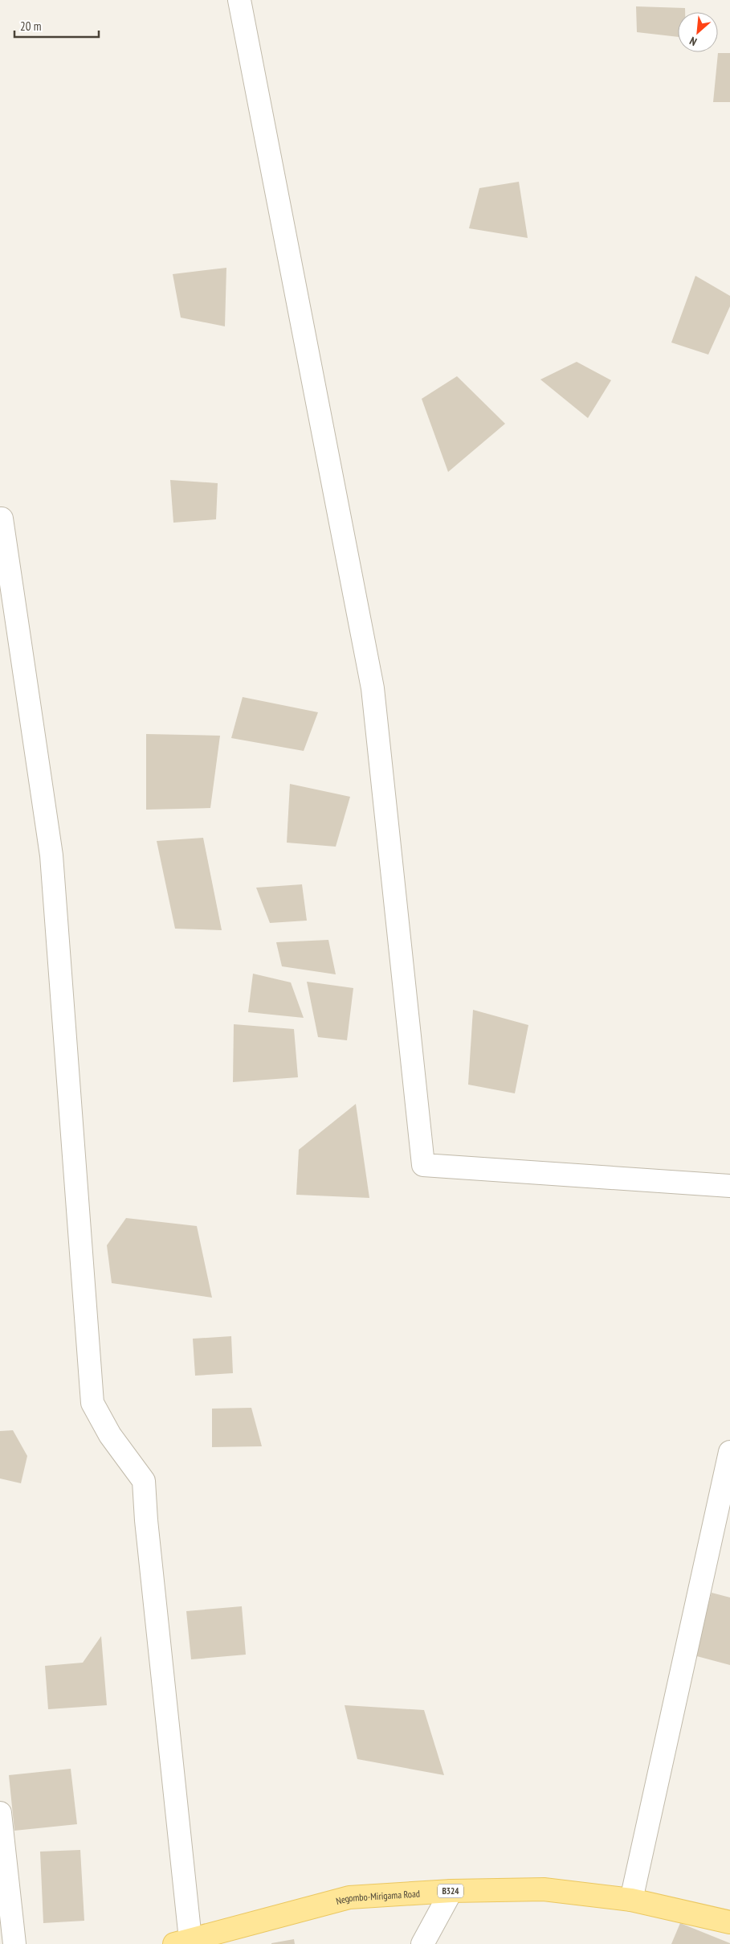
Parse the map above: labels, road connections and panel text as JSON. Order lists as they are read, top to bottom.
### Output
{
  "streets": {
    "main road": ["B324", "Negombo-Mirigama Road"]
  },
  "scale_bar": "20 m",
  "north": "bottom left"
}
